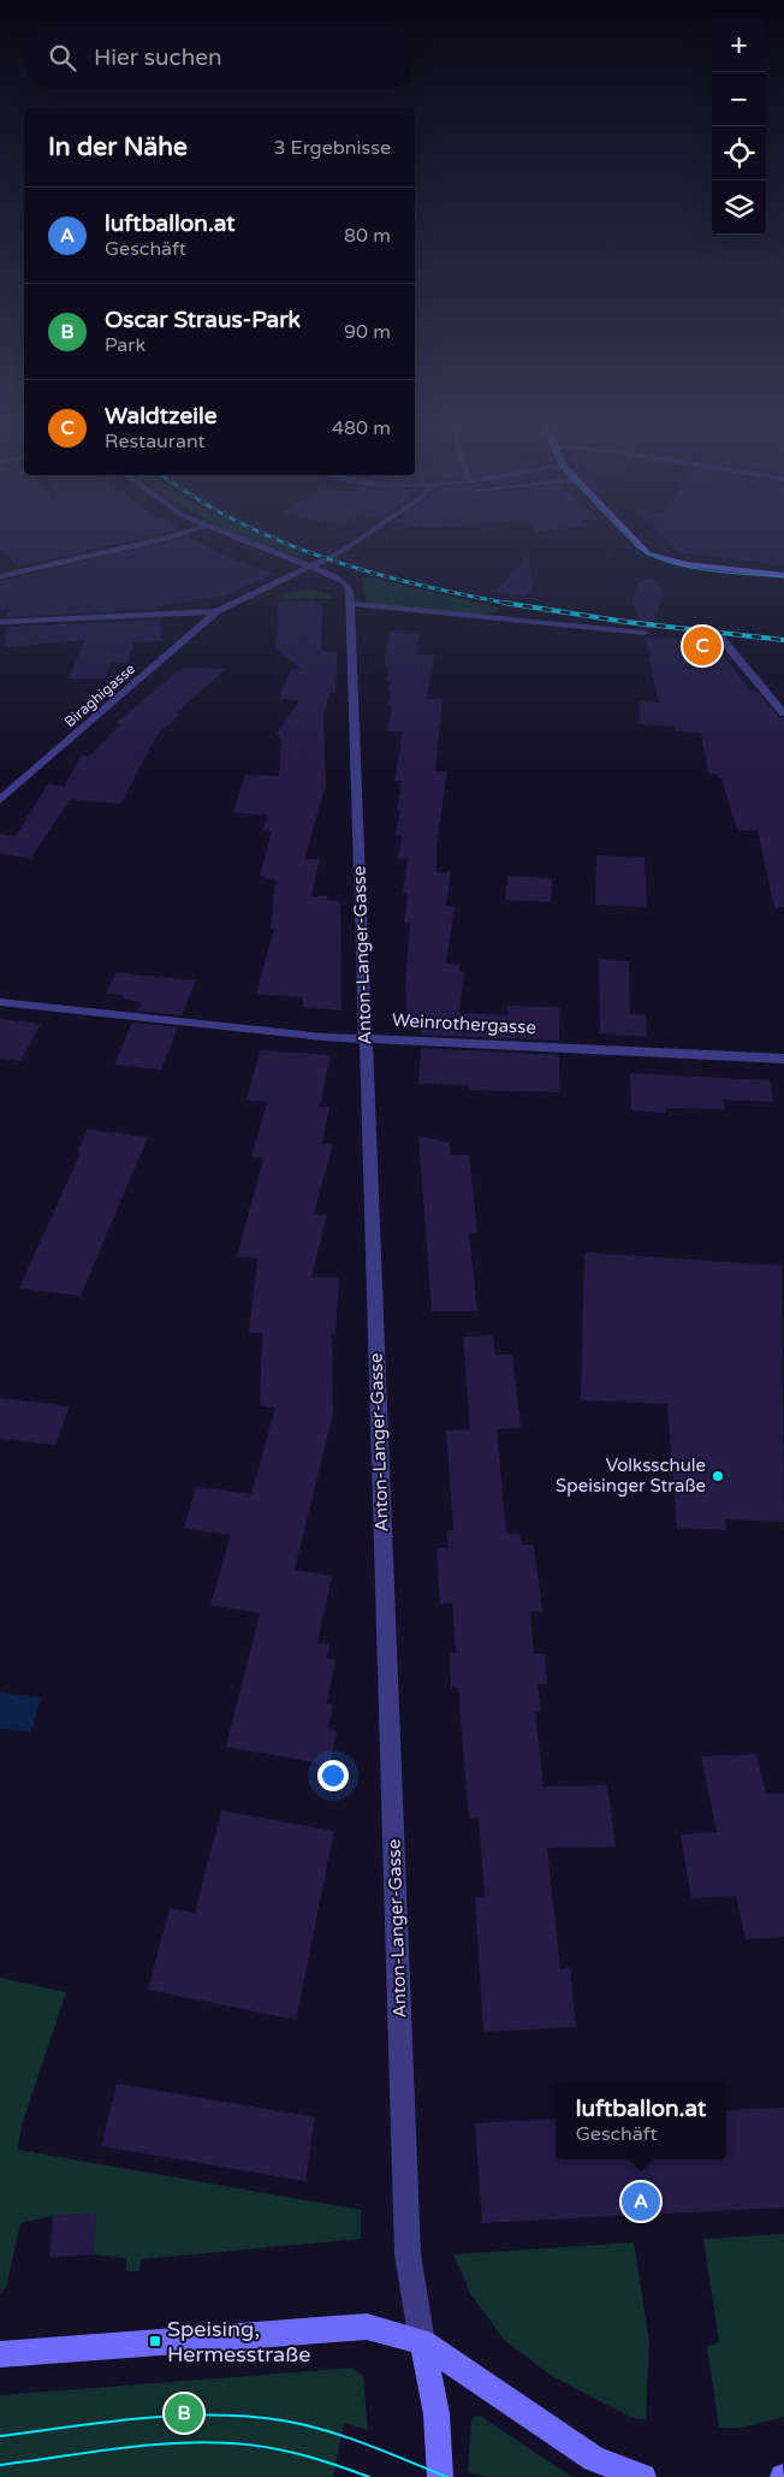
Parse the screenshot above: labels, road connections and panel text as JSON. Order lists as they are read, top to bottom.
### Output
{
  "streets": {
    "street": ["Biraghigasse", "Anton-Langer-Gasse", "Weinrothergasse"]
  },
  "crossings": [
    ["Anton-Langer-Gasse", "Weinrothergasse"]
  ],
  "places": {
    "other": ["Volksschule Speisinger Straße"],
    "transit": ["Speising, Hermesstraße"]
  },
  "page": {
    "map_buttons": ["+", "−"],
    "search": "Hier suchen",
    "heading": ["In der Nähe", "3 Ergebnisse"],
    "list": [
      {
        "mark": "A",
        "name": "luftballon.at",
        "note": "Geschäft",
        "value": "80 m"
      },
      {
        "mark": "B",
        "name": "Oscar Straus-Park",
        "note": "Park",
        "value": "90 m"
      },
      {
        "mark": "C",
        "name": "Waldtzeile",
        "note": "Restaurant",
        "value": "480 m"
      }
    ],
    "pins": ["C", "A", "B"],
    "popup": ["luftballon.at", "Geschäft"]
  }
}
